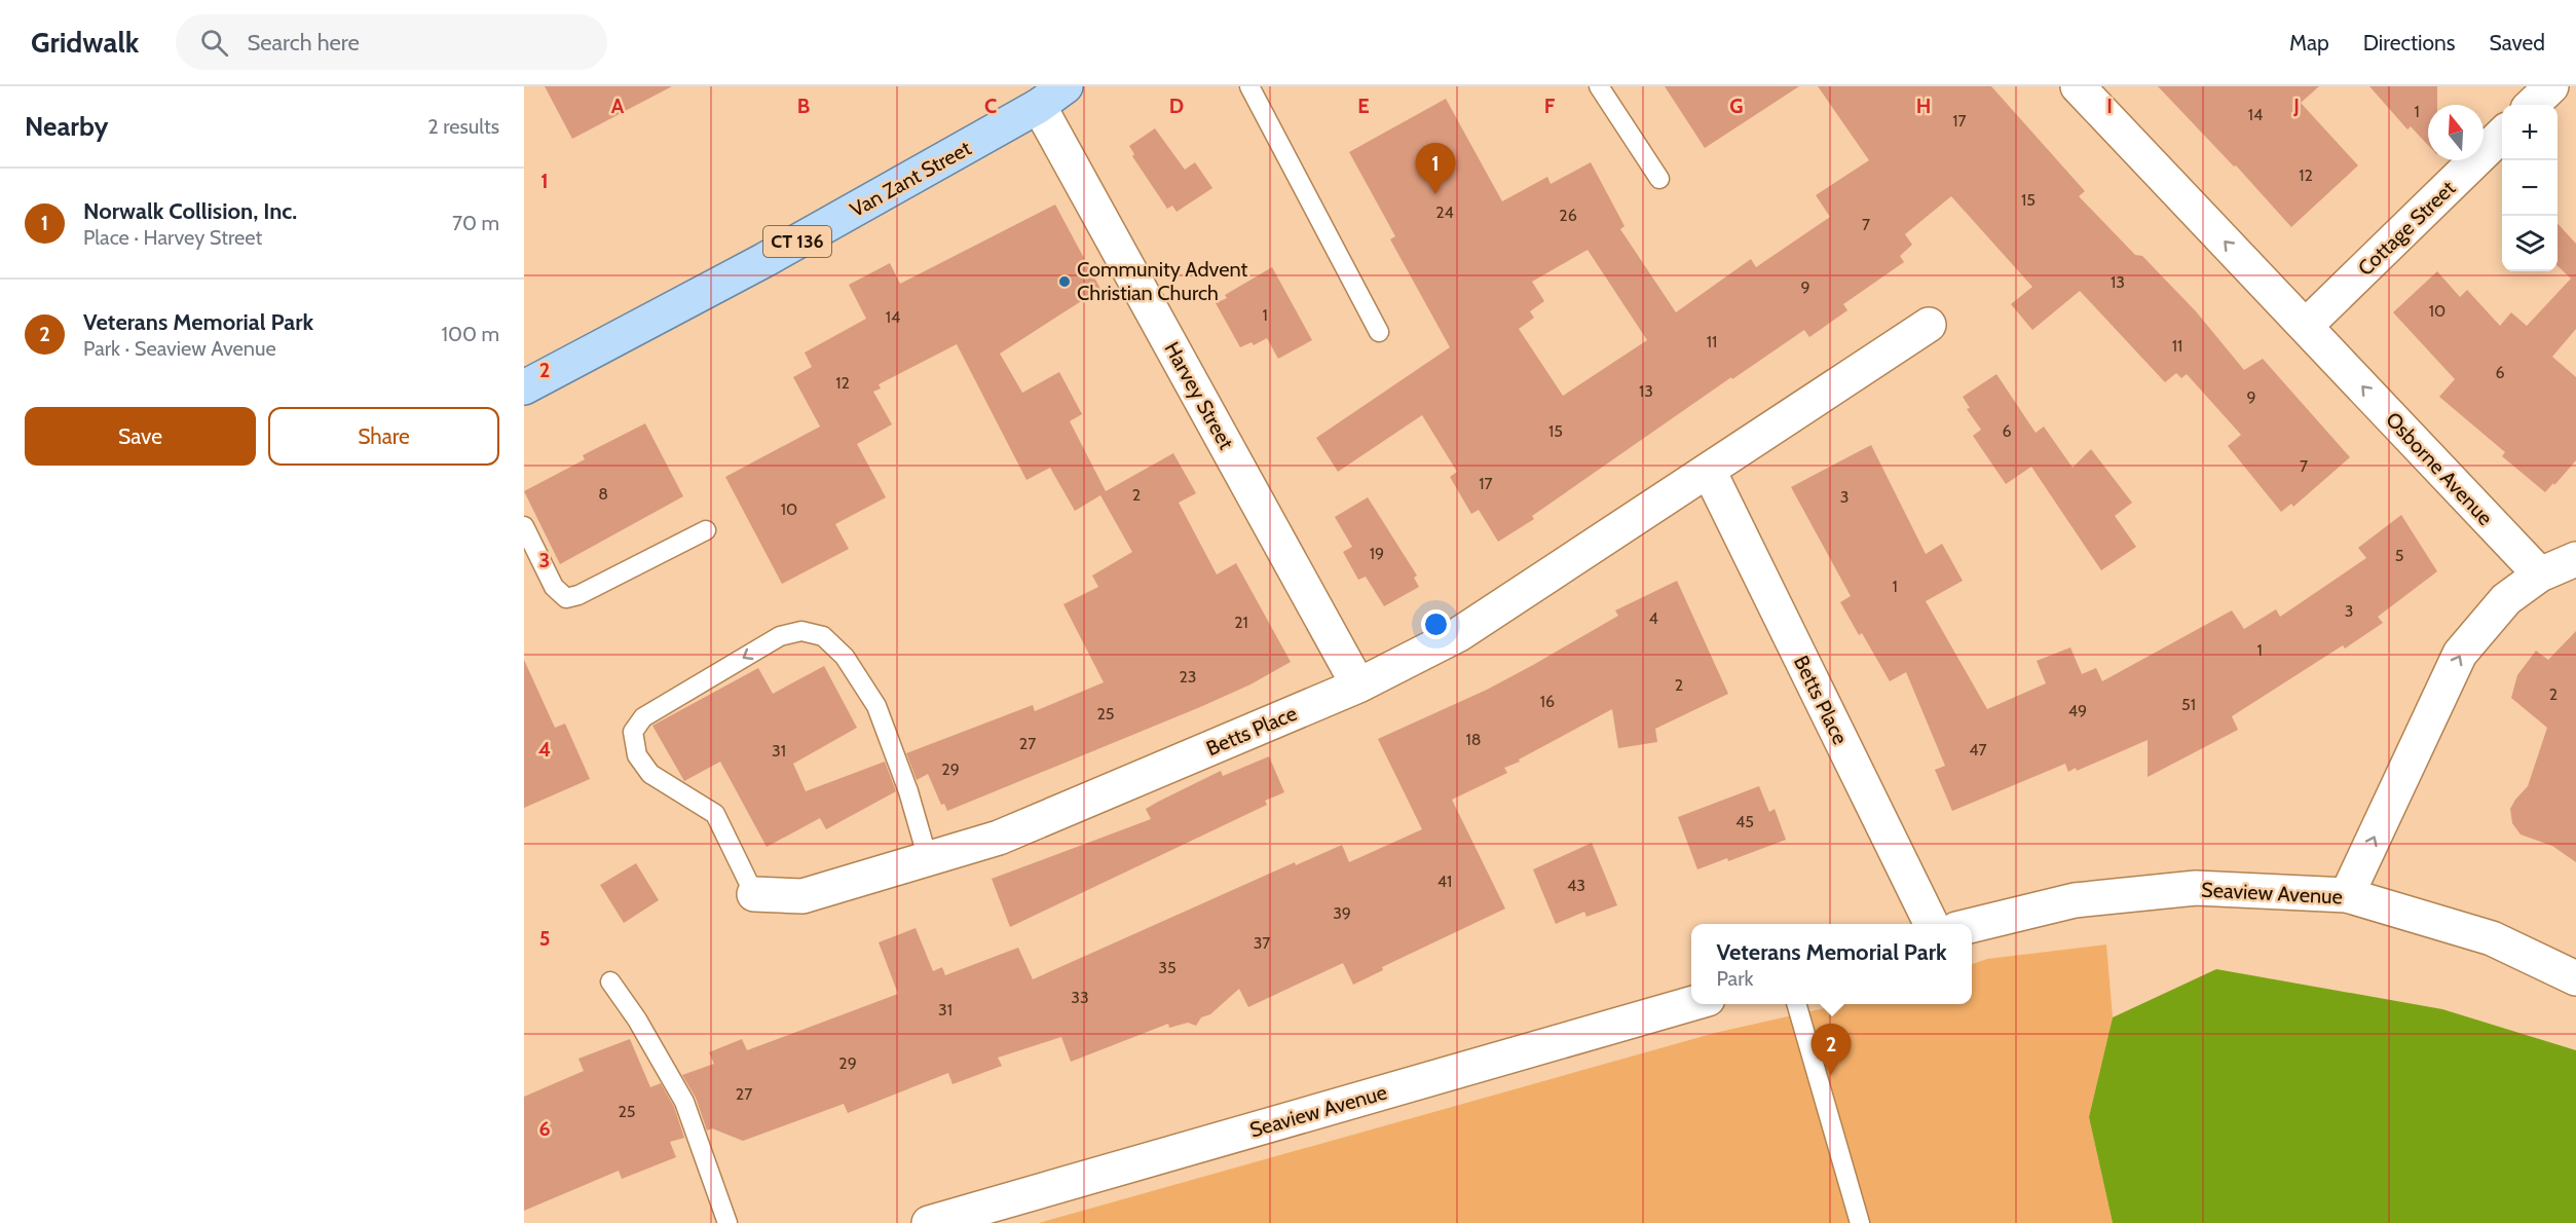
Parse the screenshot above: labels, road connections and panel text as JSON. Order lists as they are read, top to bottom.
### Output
{
  "streets": {
    "main road": ["Van Zant Street", "CT 136"],
    "street": [
      "Cottage Street",
      "Harvey Street",
      "Osborne Avenue",
      "Betts Place",
      "Seaview Avenue"
    ]
  },
  "crossings": [
    ["Van Zant Street", "Harvey Street"],
    ["Cottage Street", "Osborne Avenue"],
    ["Harvey Street", "Betts Place"]
  ],
  "one_way": ["Osborne Avenue"],
  "places": ["Community Advent Christian Church"],
  "house_numbers": [
    "1",
    "14",
    "17",
    "12",
    "15",
    "24",
    "26",
    "7",
    "13",
    "9",
    "10",
    "1",
    "14",
    "11",
    "11",
    "6",
    "12",
    "13",
    "9",
    "15",
    "6",
    "7",
    "17",
    "8",
    "2",
    "3",
    "10",
    "19",
    "5",
    "1",
    "3",
    "4",
    "21",
    "1",
    "23",
    "2",
    "2",
    "16",
    "51",
    "49",
    "25",
    "18",
    "27",
    "47",
    "31",
    "29",
    "45",
    "41",
    "43",
    "39",
    "37",
    "35",
    "33",
    "31",
    "29",
    "27",
    "25"
  ],
  "north": "top",
  "page": {
    "header": "Gridwalk",
    "search": "Search here",
    "nav": ["Map", "Directions", "Saved"],
    "heading": ["Nearby", "2 results"],
    "map_buttons": ["+", "−"],
    "pins": ["1", "2"],
    "list": [
      {
        "mark": "1",
        "name": "Norwalk Collision, Inc.",
        "note": "Place · Harvey Street",
        "value": "70 m"
      },
      {
        "mark": "2",
        "name": "Veterans Memorial Park",
        "note": "Park · Seaview Avenue",
        "value": "100 m"
      }
    ],
    "buttons": ["Save", "Share"],
    "popup": ["Veterans Memorial Park", "Park"]
  },
  "grid": {
    "columns": [
      "A",
      "B",
      "C",
      "D",
      "E",
      "F",
      "G",
      "H",
      "I",
      "J"
    ],
    "rows": [
      "1",
      "2",
      "3",
      "4",
      "5",
      "6"
    ]
  }
}
